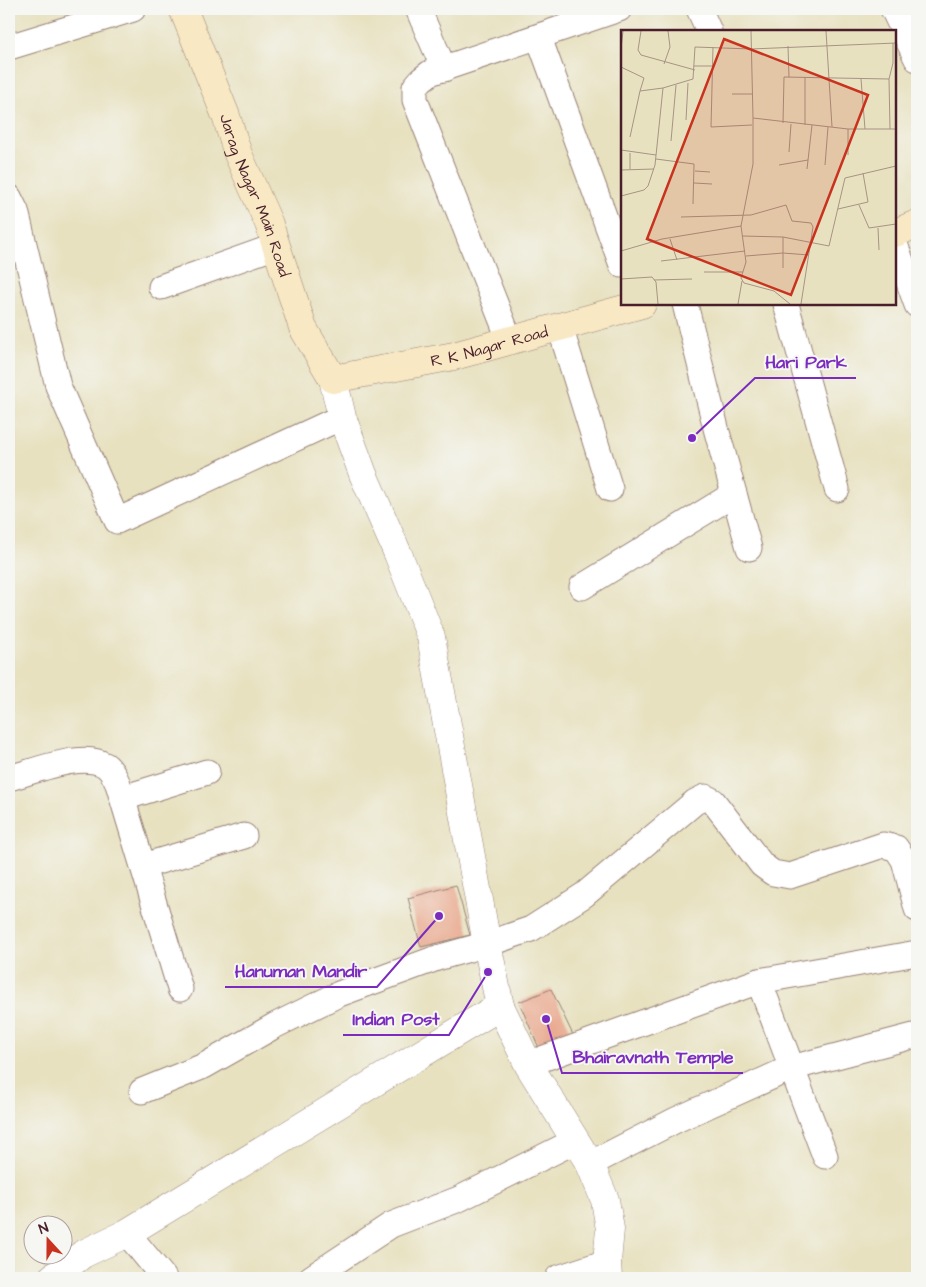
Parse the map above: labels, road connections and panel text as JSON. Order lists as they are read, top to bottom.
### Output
{
  "streets": {
    "main road": ["Jarag Nagar Main Road", "R K Nagar Road"]
  },
  "crossings": [
    ["Jarag Nagar Main Road", "R K Nagar Road"]
  ],
  "places": [
    "Hari Park",
    "Hanuman Mandir",
    "Indian Post",
    "Bhairavnath Temple"
  ],
  "north": "top"
}
